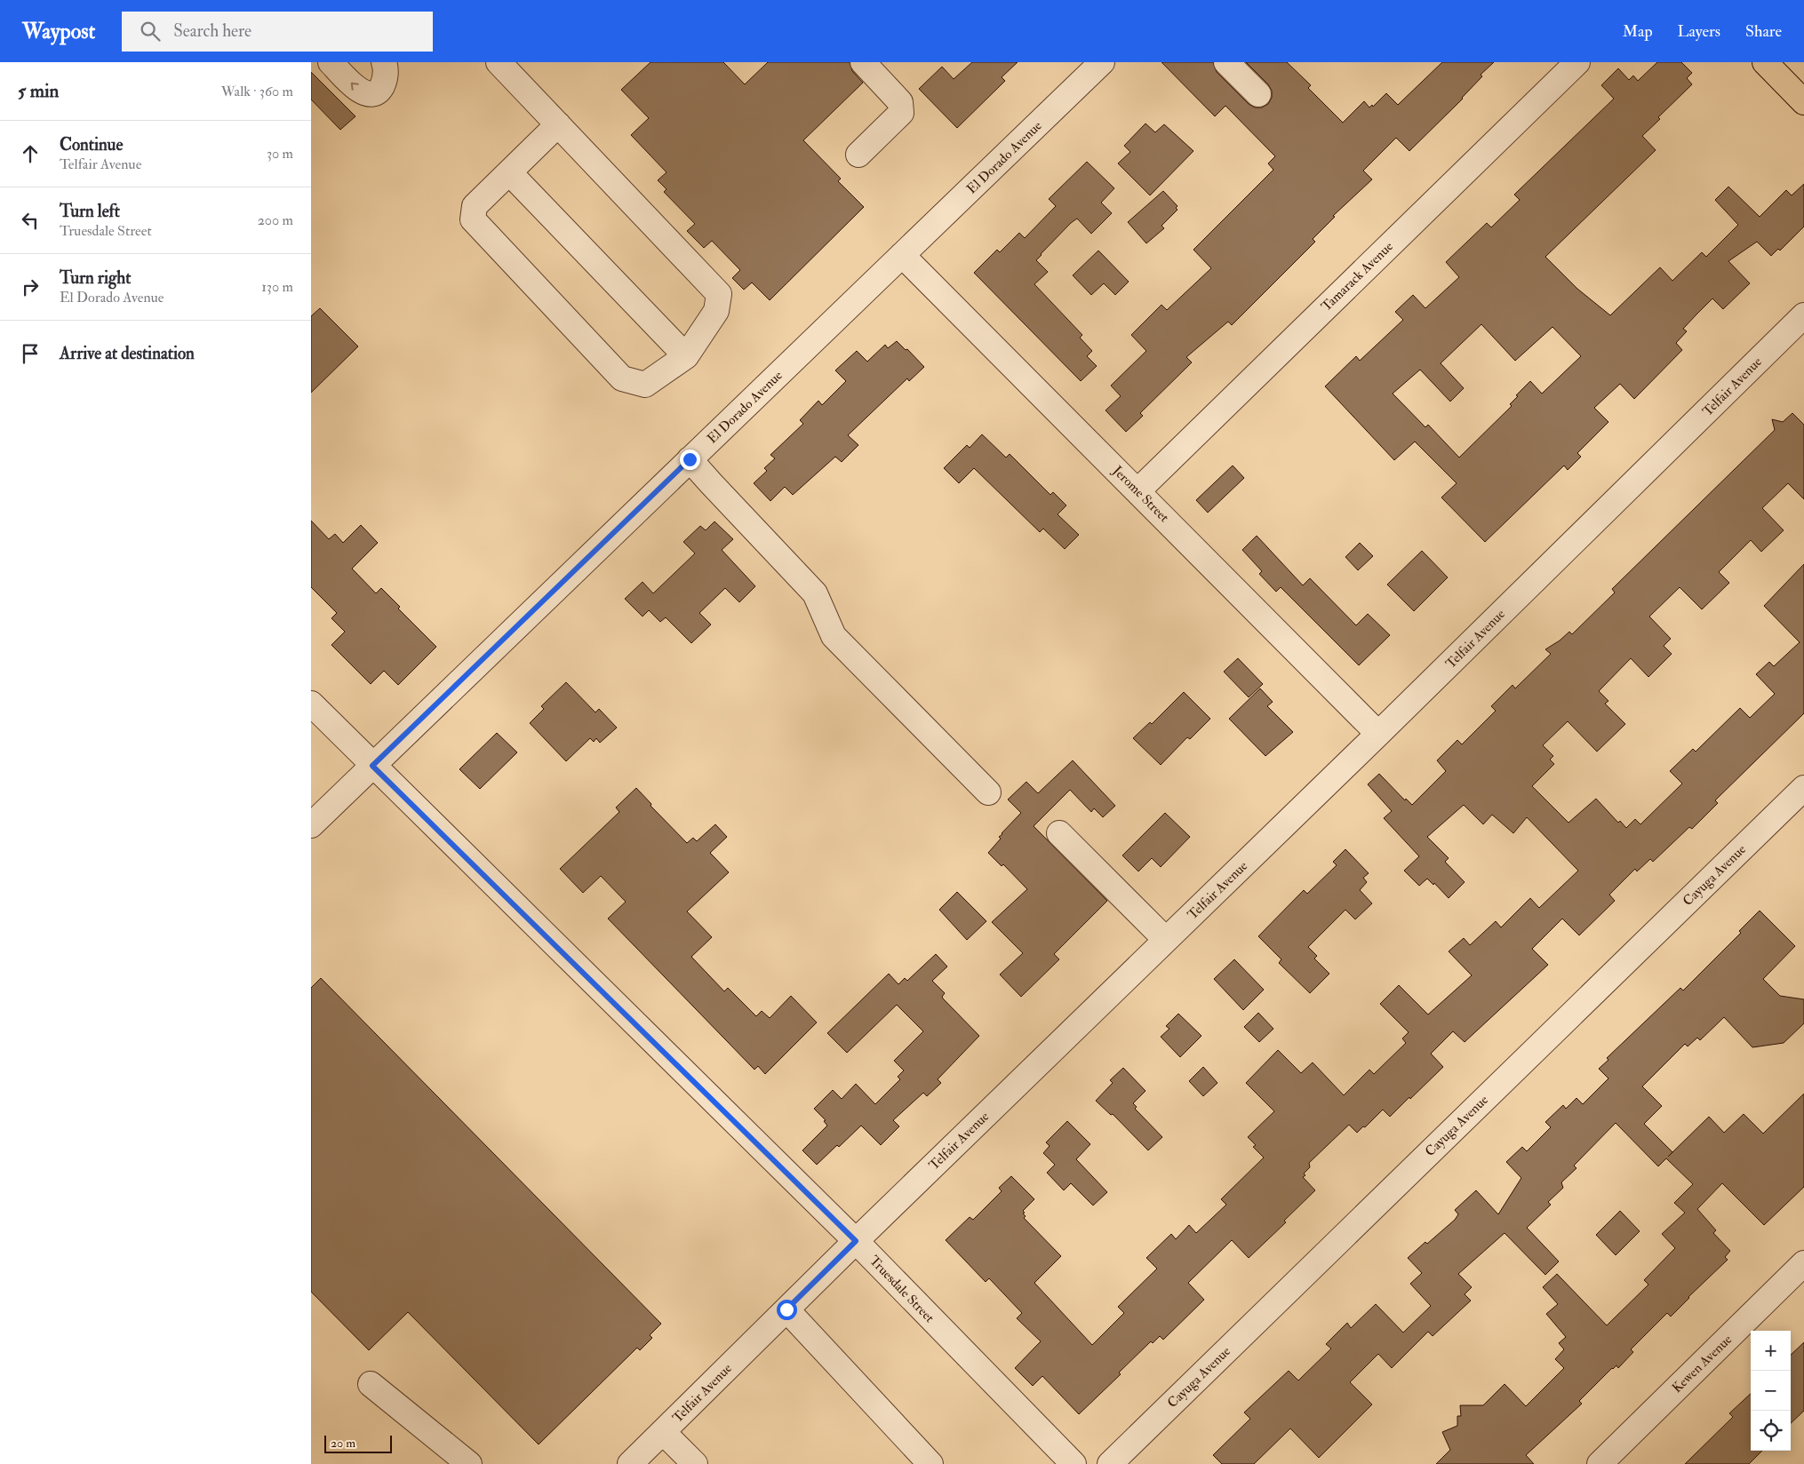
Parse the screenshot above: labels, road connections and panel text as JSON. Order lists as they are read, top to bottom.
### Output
{
  "streets": {
    "street": [
      "El Dorado Avenue",
      "Tamarack Avenue",
      "Telfair Avenue",
      "Jerome Street",
      "Cayuga Avenue",
      "Truesdale Street",
      "Kewen Avenue"
    ]
  },
  "crossings": [
    ["El Dorado Avenue", "Jerome Street"],
    ["El Dorado Avenue", "Truesdale Street"],
    ["Tamarack Avenue", "Jerome Street"],
    ["Telfair Avenue", "Jerome Street"],
    ["Telfair Avenue", "Truesdale Street"]
  ],
  "scale_bar": "20 m",
  "page": {
    "header": "Waypost",
    "search": "Search here",
    "nav": ["Map", "Layers", "Share"],
    "heading": ["5 min", "Walk · 360 m"],
    "list": [
      ["Continue", "Telfair Avenue", "30 m"],
      ["Turn left", "Truesdale Street", "200 m"],
      ["Turn right", "El Dorado Avenue", "130 m"],
      "Arrive at destination"
    ],
    "map_buttons": ["+", "−"],
    "scale": "20 m"
  }
}
